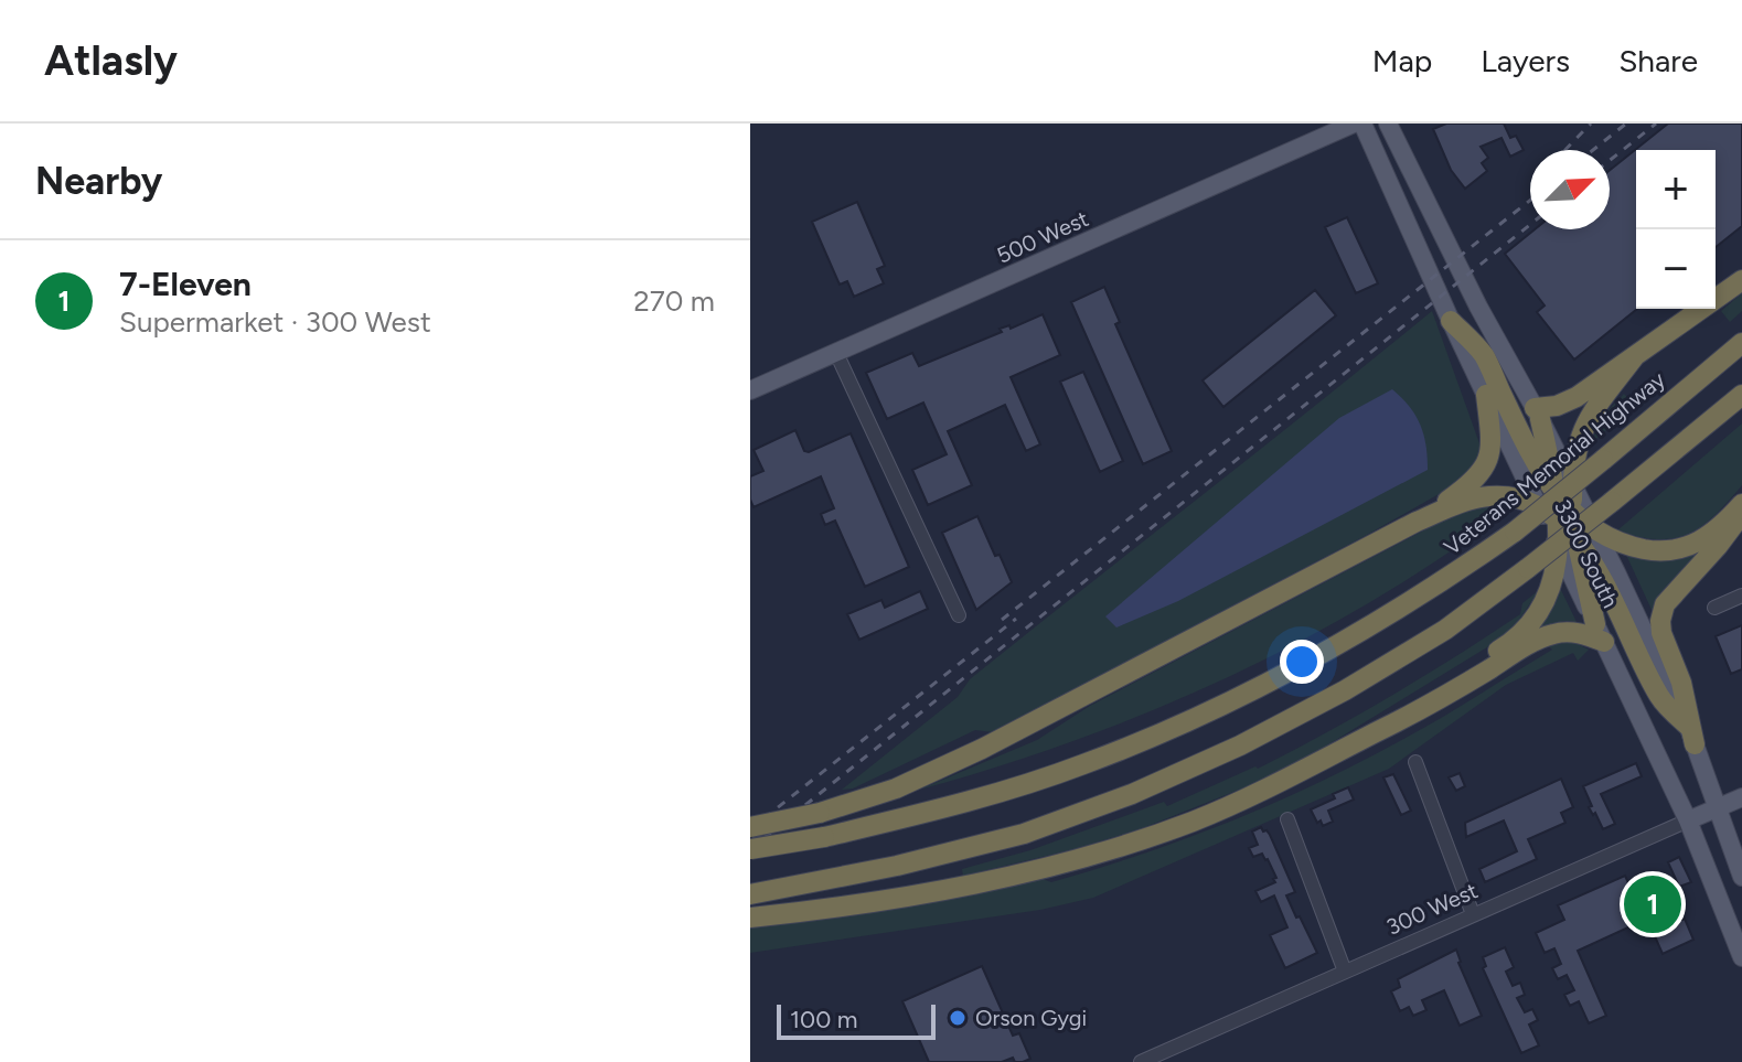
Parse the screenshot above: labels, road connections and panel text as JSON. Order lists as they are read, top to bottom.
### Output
{
  "streets": {
    "highway": ["Veterans Memorial Highway"],
    "main road": ["500 West", "3300 South", "300 West"]
  },
  "crossings": [
    ["3300 South", "300 West"]
  ],
  "places": ["Orson Gygi"],
  "scale_bar": "100 m",
  "north": "top right",
  "page": {
    "header": "Atlasly",
    "nav": ["Map", "Layers", "Share"],
    "heading": "Nearby",
    "map_buttons": ["+", "−"],
    "list": [
      {
        "mark": "1",
        "name": "7-Eleven",
        "note": "Supermarket · 300 West",
        "value": "270 m"
      }
    ],
    "pins": "1",
    "scale": "100 m"
  }
}
